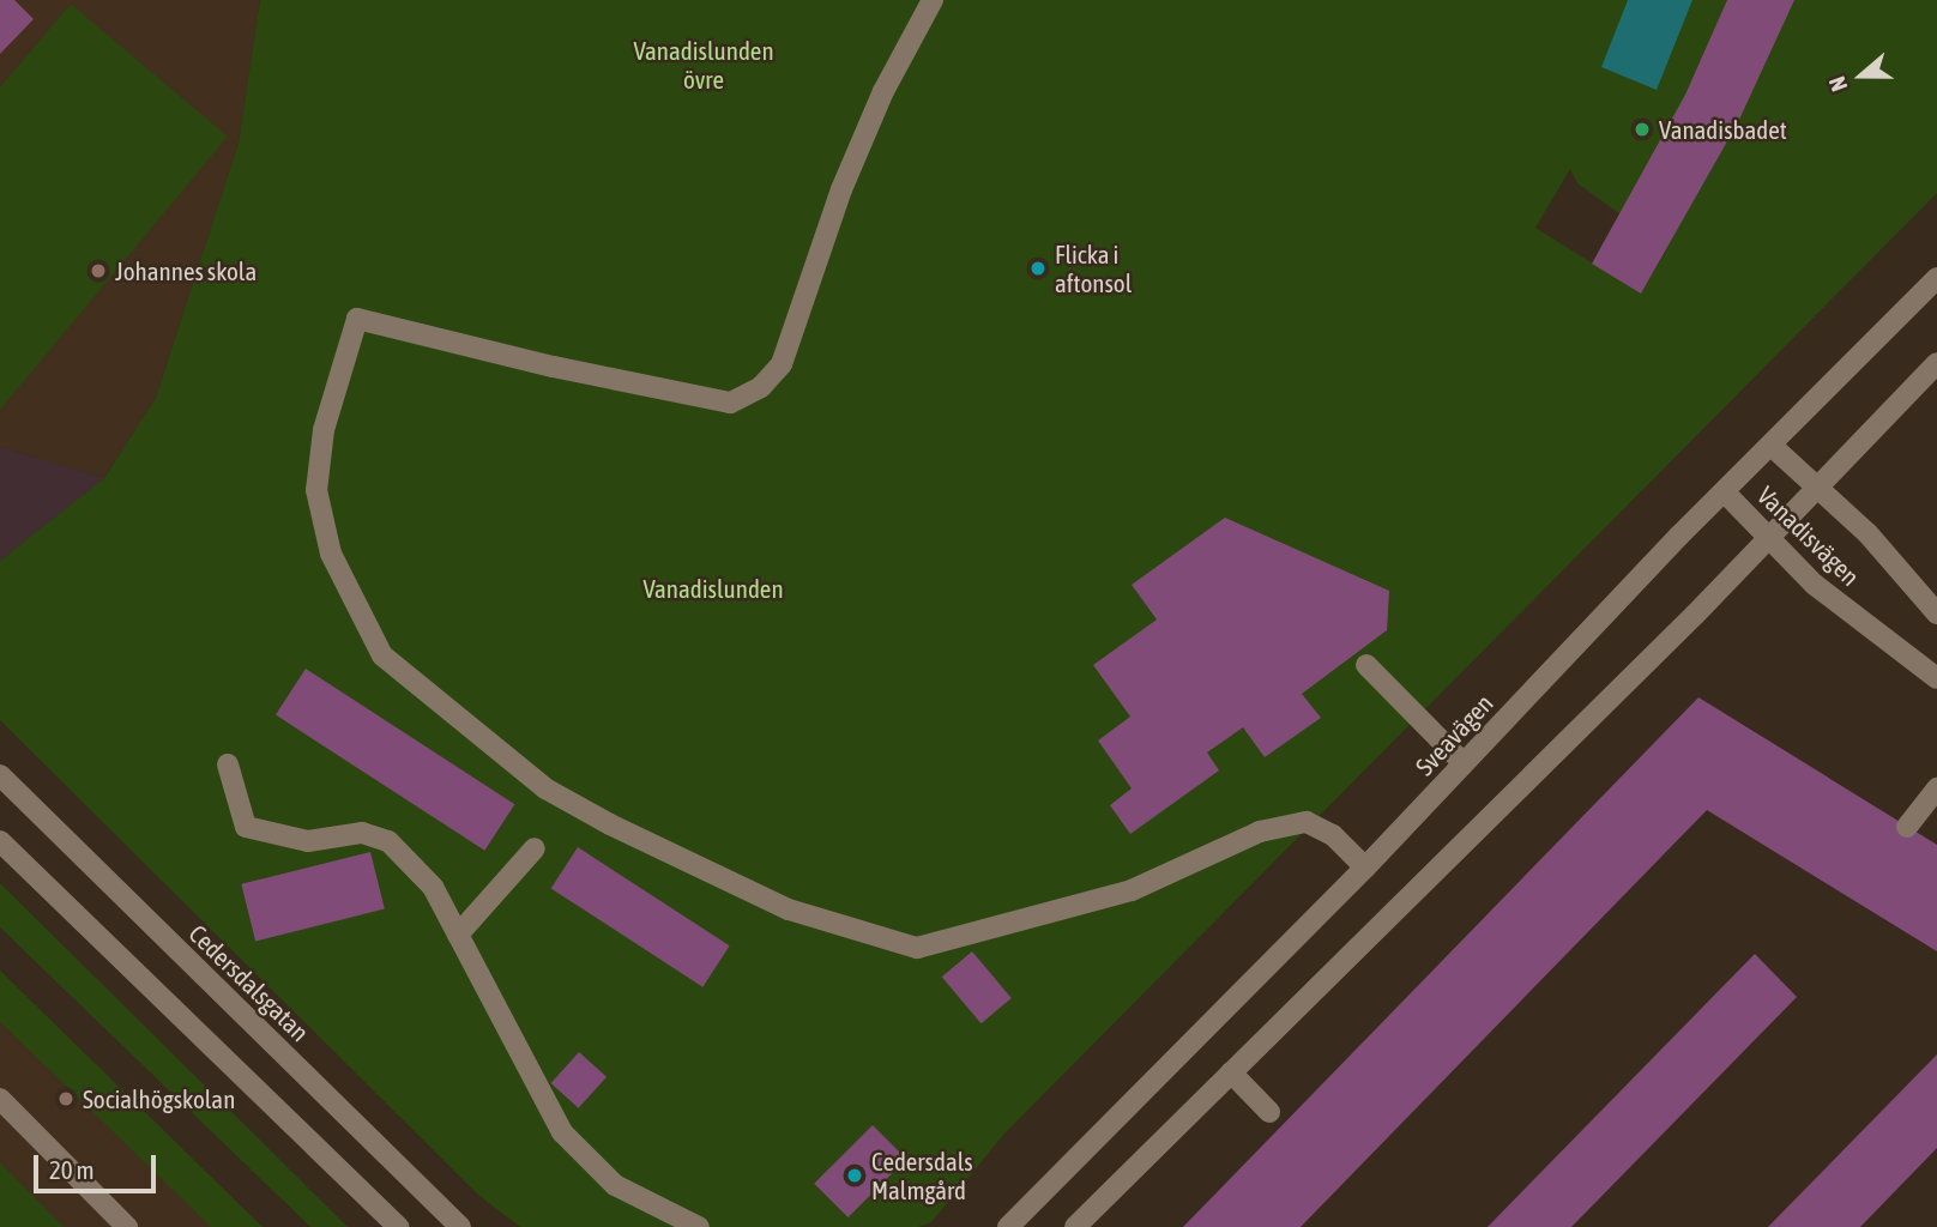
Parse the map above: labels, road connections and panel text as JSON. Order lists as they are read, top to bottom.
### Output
{
  "streets": {
    "main road": ["Vanadisvägen", "Sveavägen", "Cedersdalsgatan"]
  },
  "crossings": [
    ["Vanadisvägen", "Sveavägen"]
  ],
  "parks": ["Vanadislunden övre", "Vanadislunden"],
  "places": [
    "Vanadisbadet",
    "Flicka i aftonsol",
    "Johannes skola",
    "Socialhögskolan",
    "Cedersdals Malmgård"
  ],
  "scale_bar": "20 m",
  "north": "left"
}
